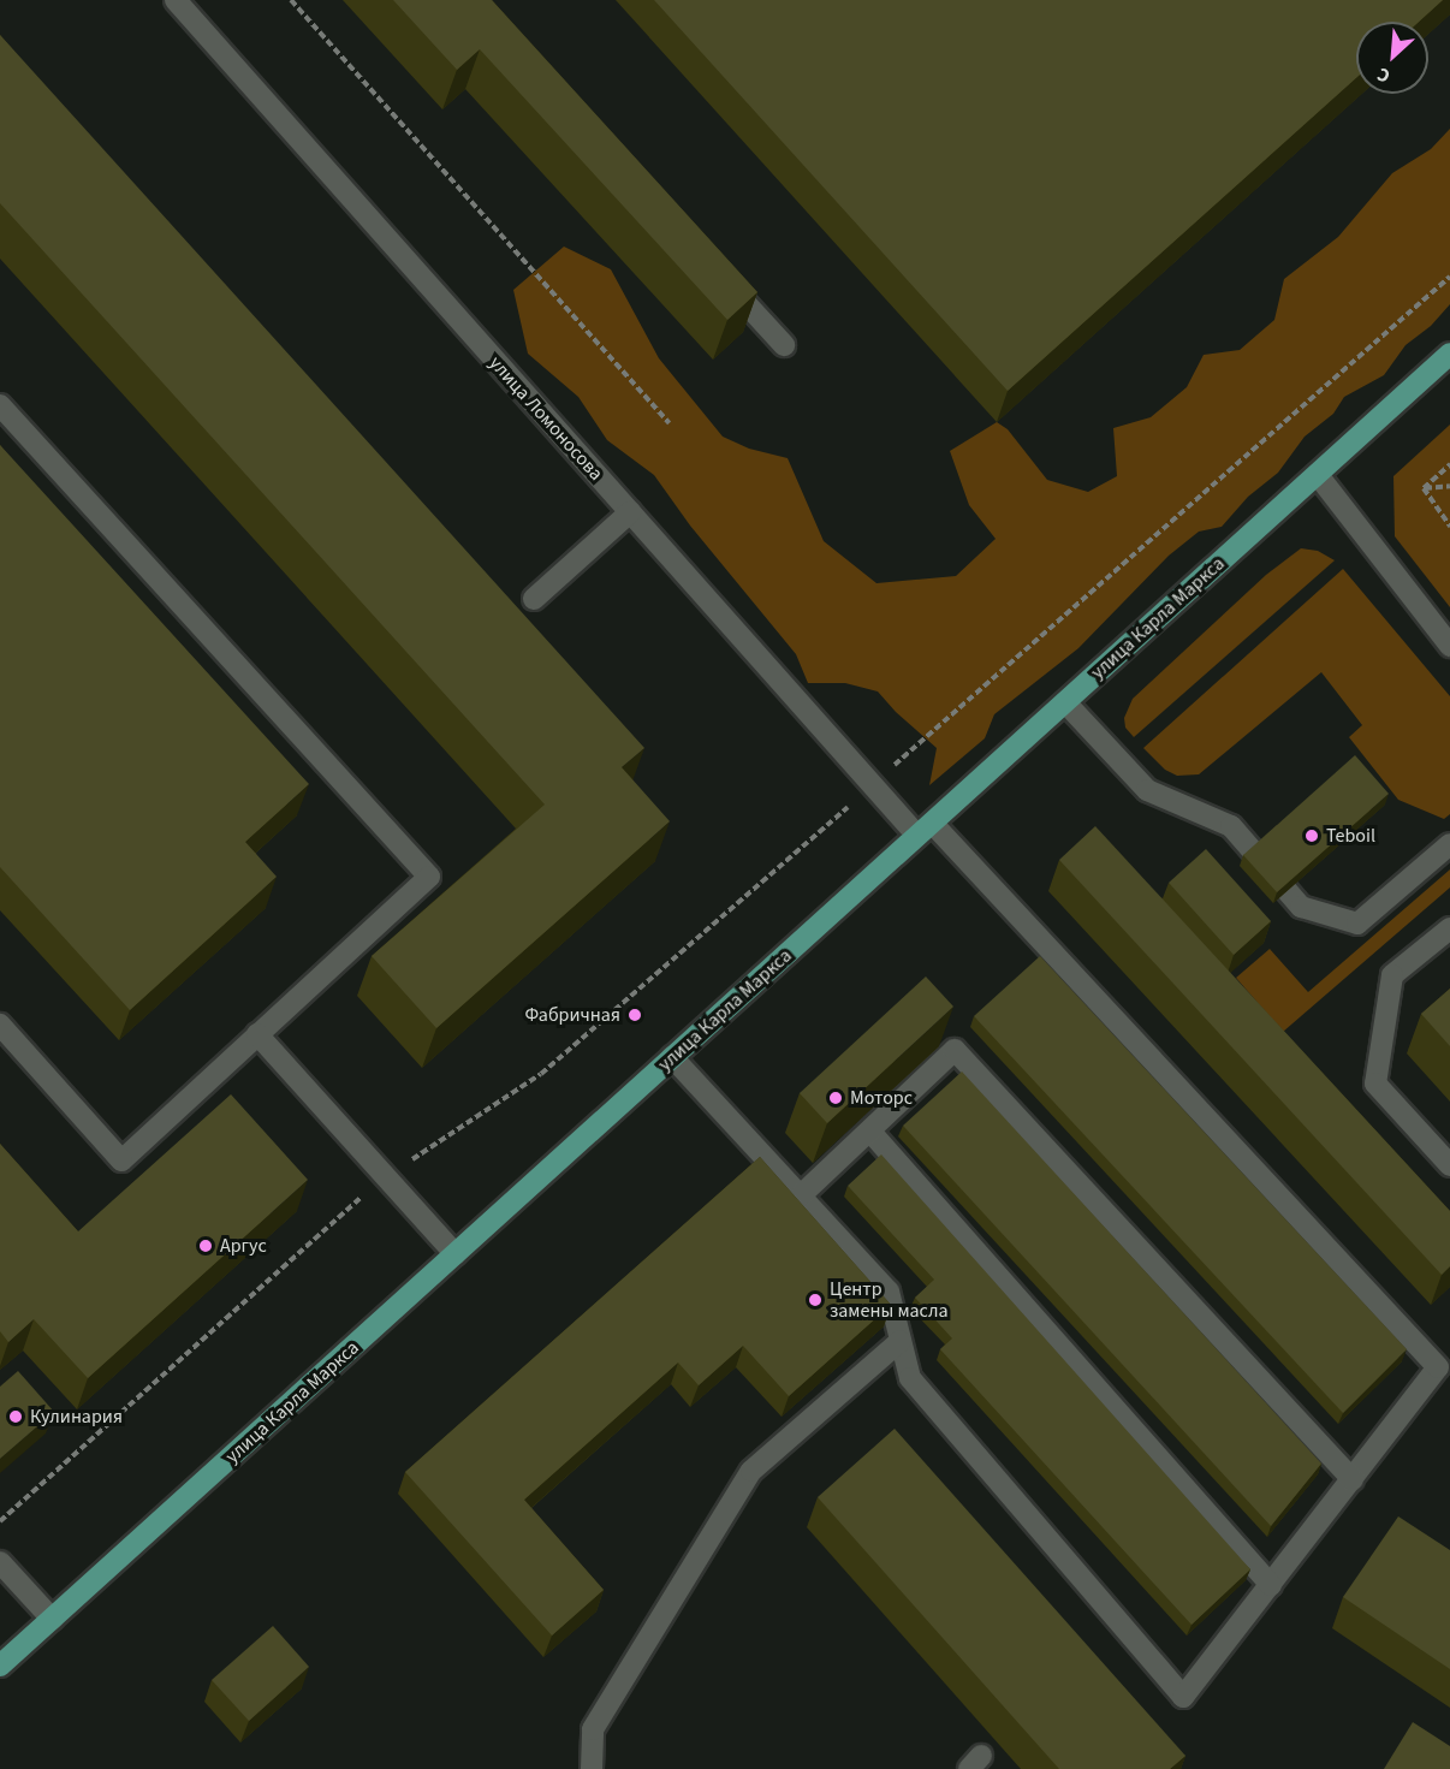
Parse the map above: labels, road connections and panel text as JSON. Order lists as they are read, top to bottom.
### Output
{
  "streets": {
    "main road": ["улица Карла Маркса"],
    "street": ["улица Ломоносова"]
  },
  "crossings": [
    ["улица Ломоносова", "улица Карла Маркса"]
  ],
  "places": [
    "Teboil",
    "Фабричная",
    "Моторс",
    "Аргус",
    "Центр замены масла",
    "Кулинария"
  ],
  "north": "bottom left"
}
